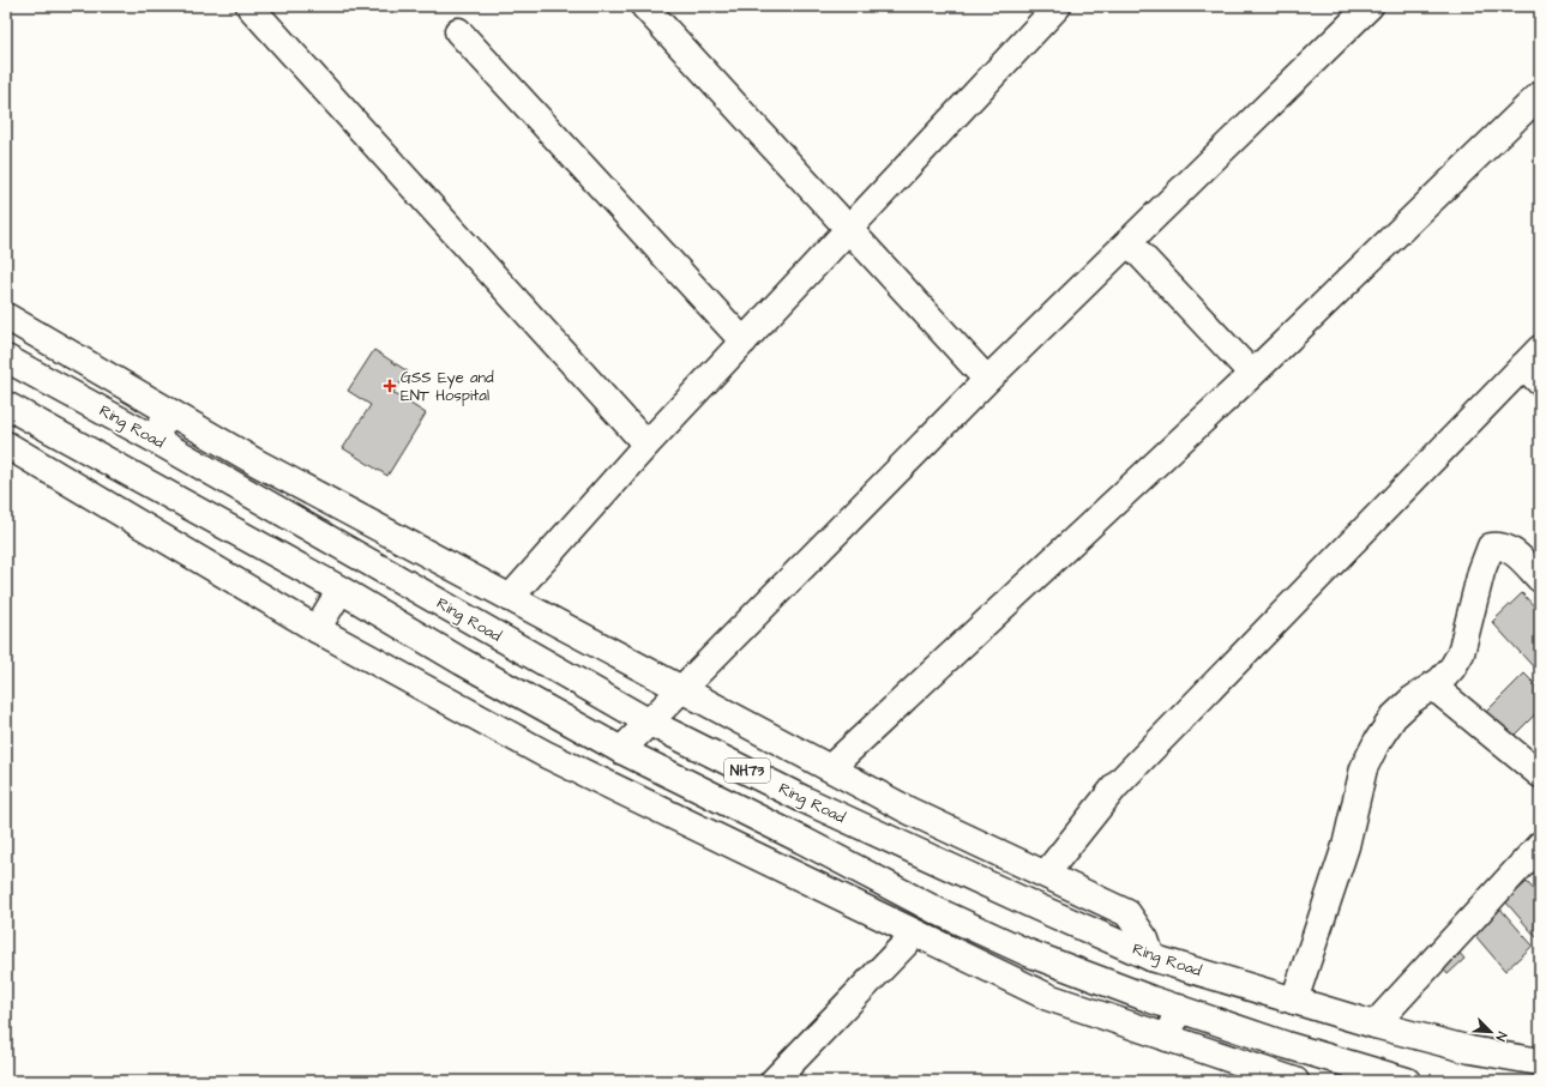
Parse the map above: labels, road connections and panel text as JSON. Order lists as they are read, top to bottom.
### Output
{
  "streets": {
    "main road": ["Ring Road", "NH73"]
  },
  "places": {
    "health": ["GSS Eye and ENT Hospital"]
  },
  "north": "bottom right"
}
